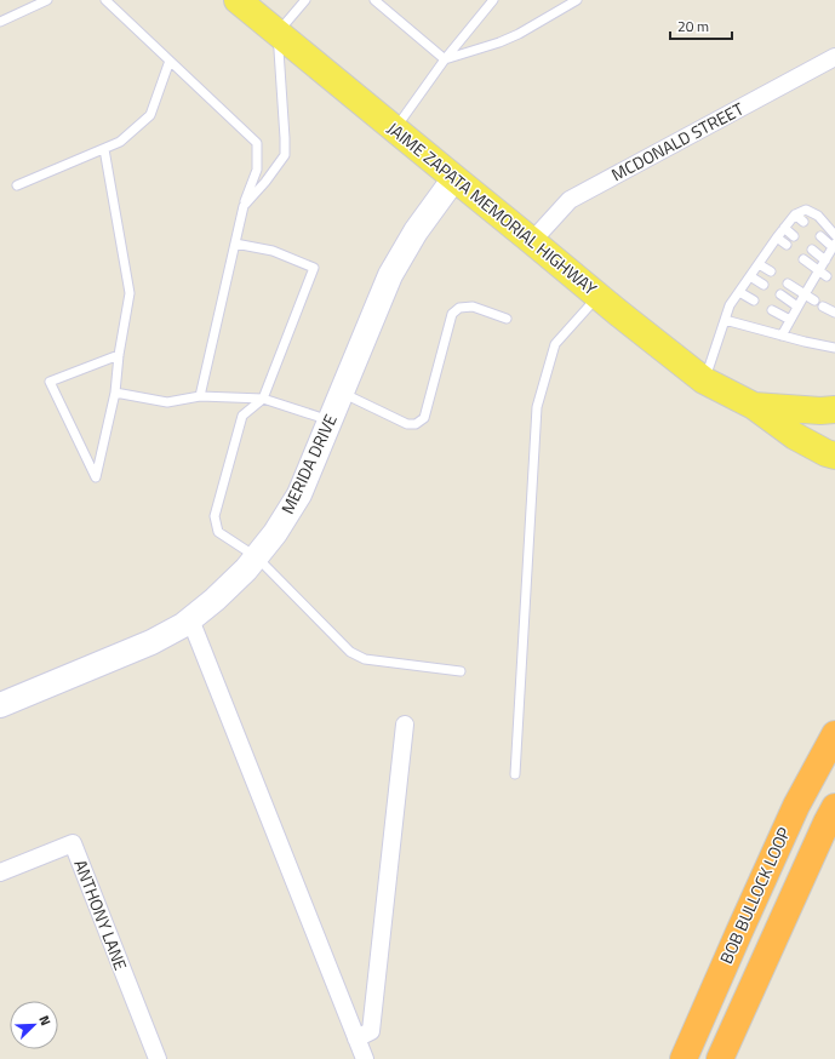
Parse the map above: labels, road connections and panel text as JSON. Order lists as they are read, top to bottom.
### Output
{
  "streets": {
    "highway": ["BOB BULLOCK LOOP"],
    "main road": ["JAIME ZAPATA MEMORIAL HIGHWAY"],
    "street": ["MCDONALD STREET", "MERIDA DRIVE", "ANTHONY LANE"]
  },
  "crossings": [
    ["MCDONALD STREET", "JAIME ZAPATA MEMORIAL HIGHWAY"],
    ["JAIME ZAPATA MEMORIAL HIGHWAY", "MERIDA DRIVE"]
  ],
  "scale_bar": "20 m",
  "north": "top right"
}
